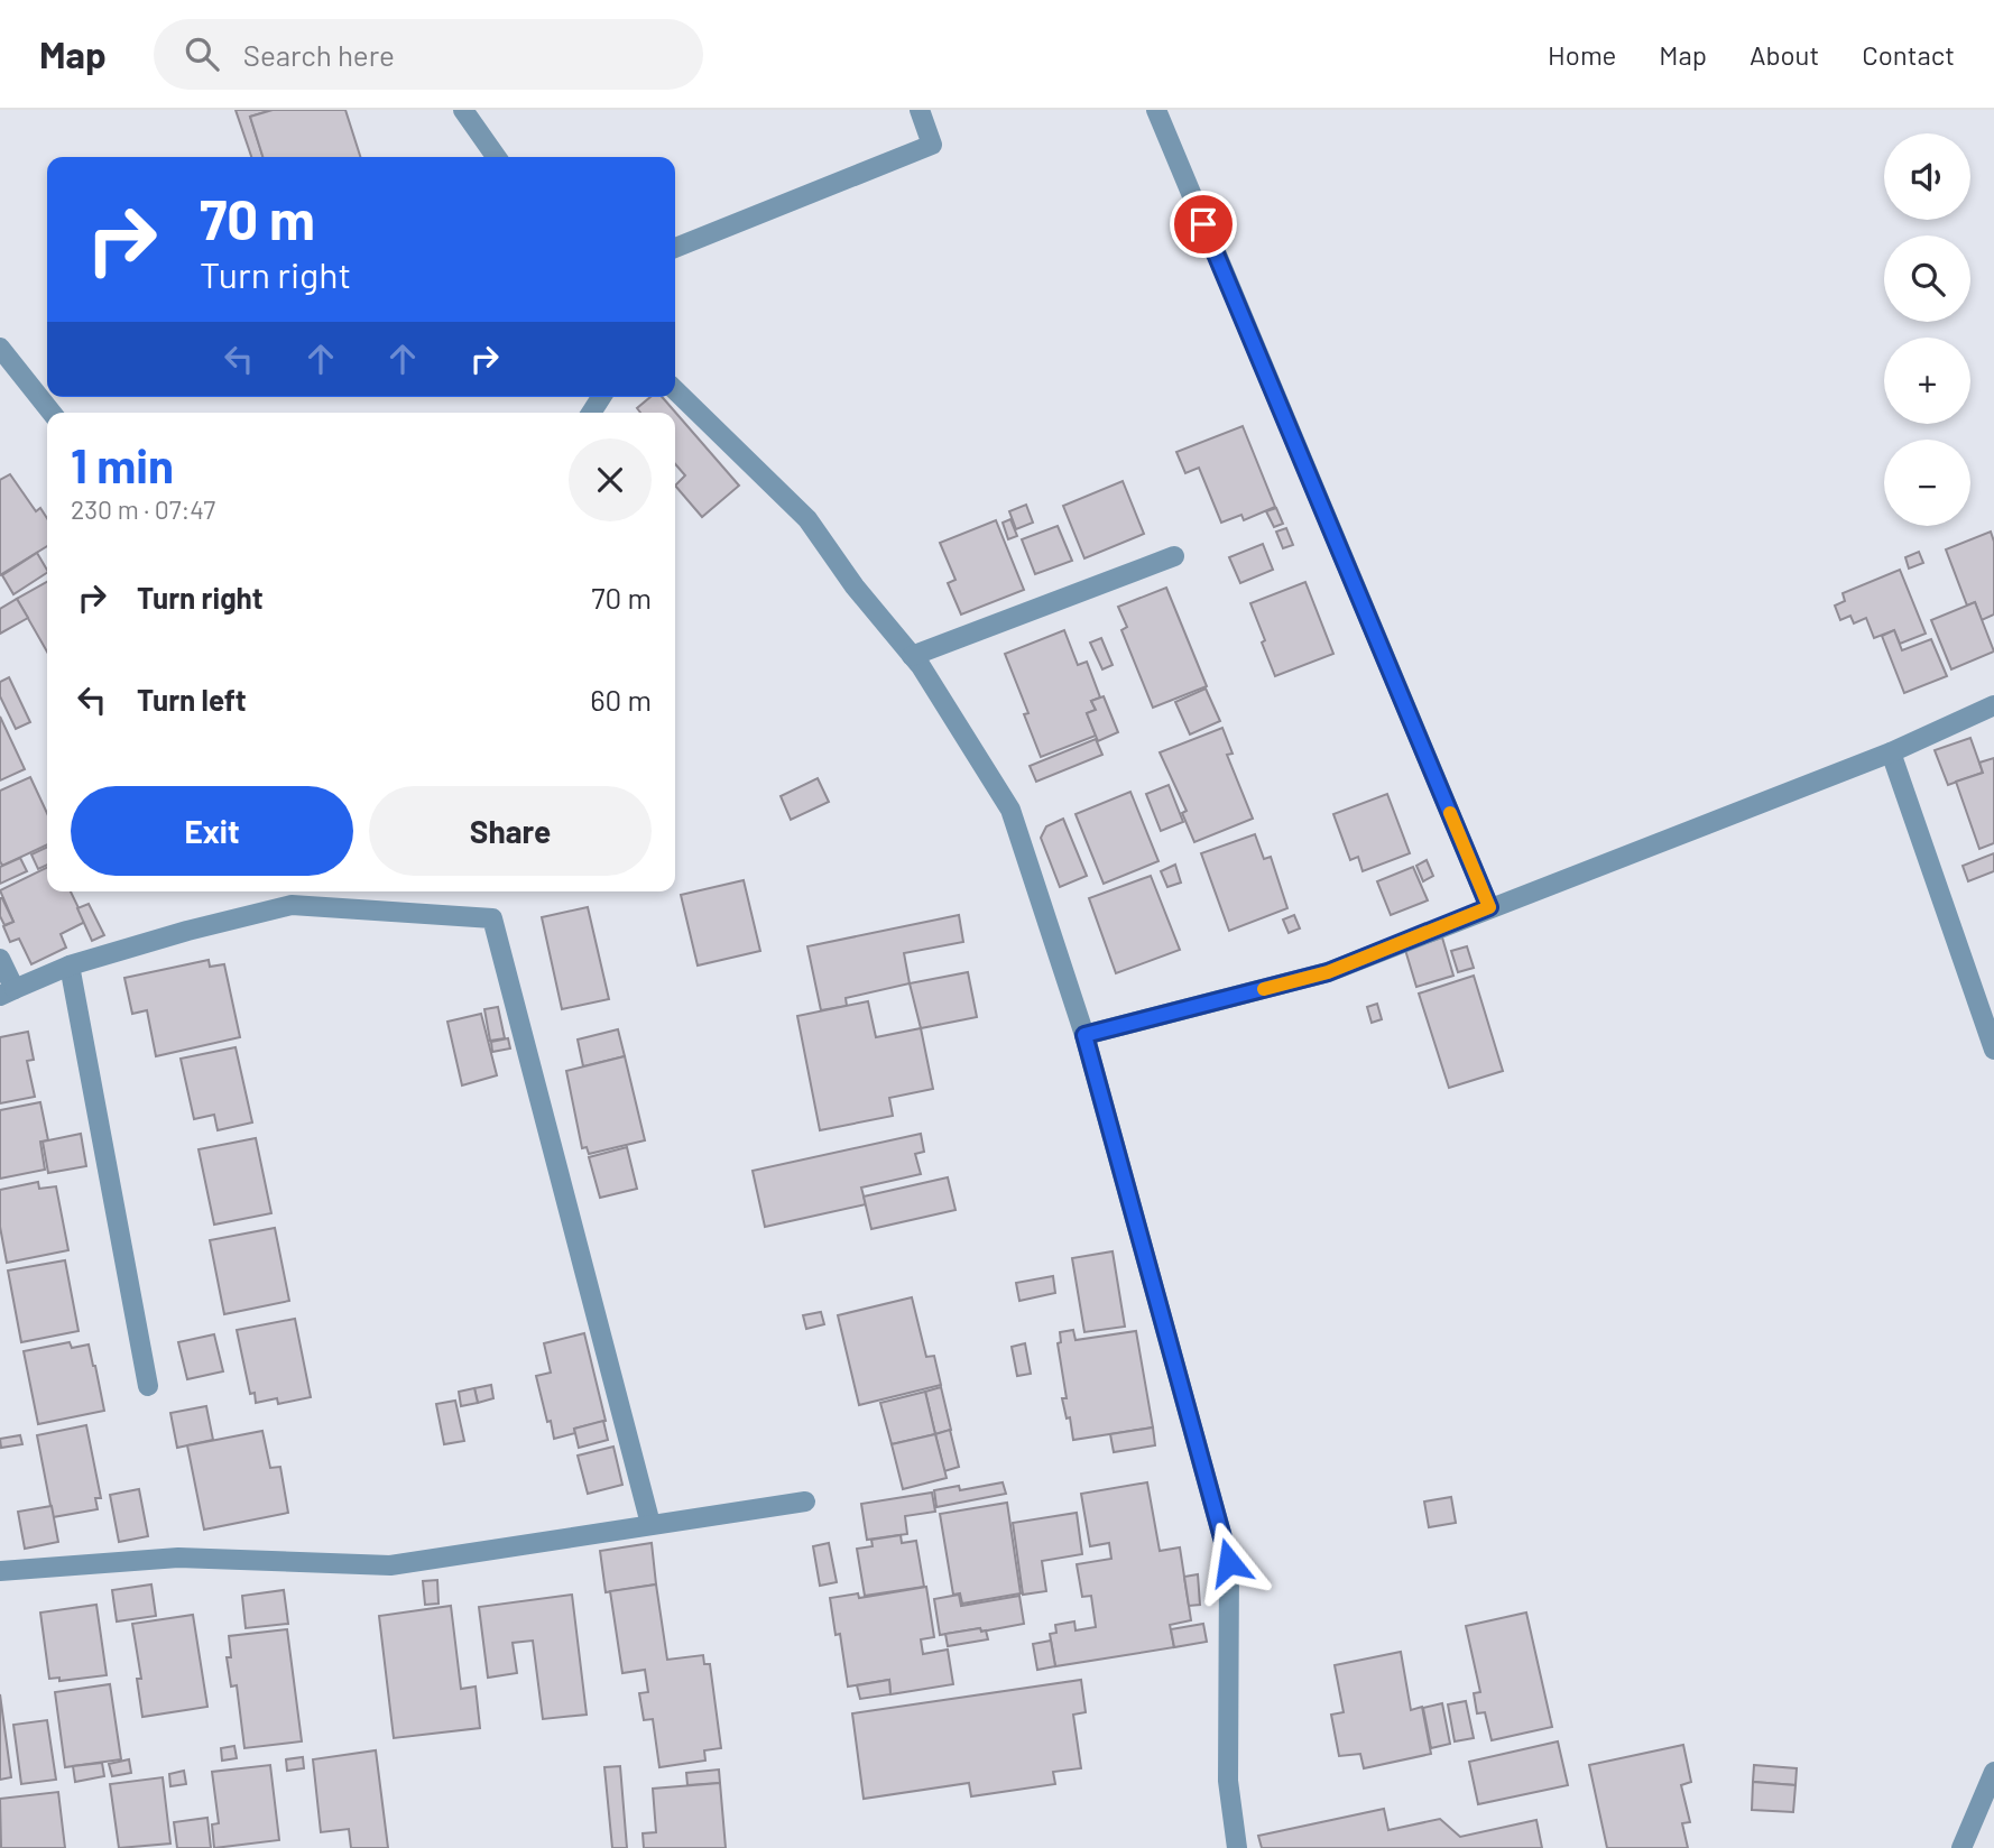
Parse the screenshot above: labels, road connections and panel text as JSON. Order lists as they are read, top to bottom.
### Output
{
  "page": {
    "header": "Map",
    "search": "Search here",
    "nav": [
      "Home",
      "Map",
      "About",
      "Contact"
    ],
    "map_buttons": ["+", "−"],
    "turn": ["70 m", "Turn right"],
    "heading": ["1 min", "230 m · 07:47"],
    "list": [
      {
        "name": "Turn right",
        "value": "70 m"
      },
      {
        "name": "Turn left",
        "value": "60 m"
      }
    ],
    "buttons": ["Exit", "Share"]
  }
}
